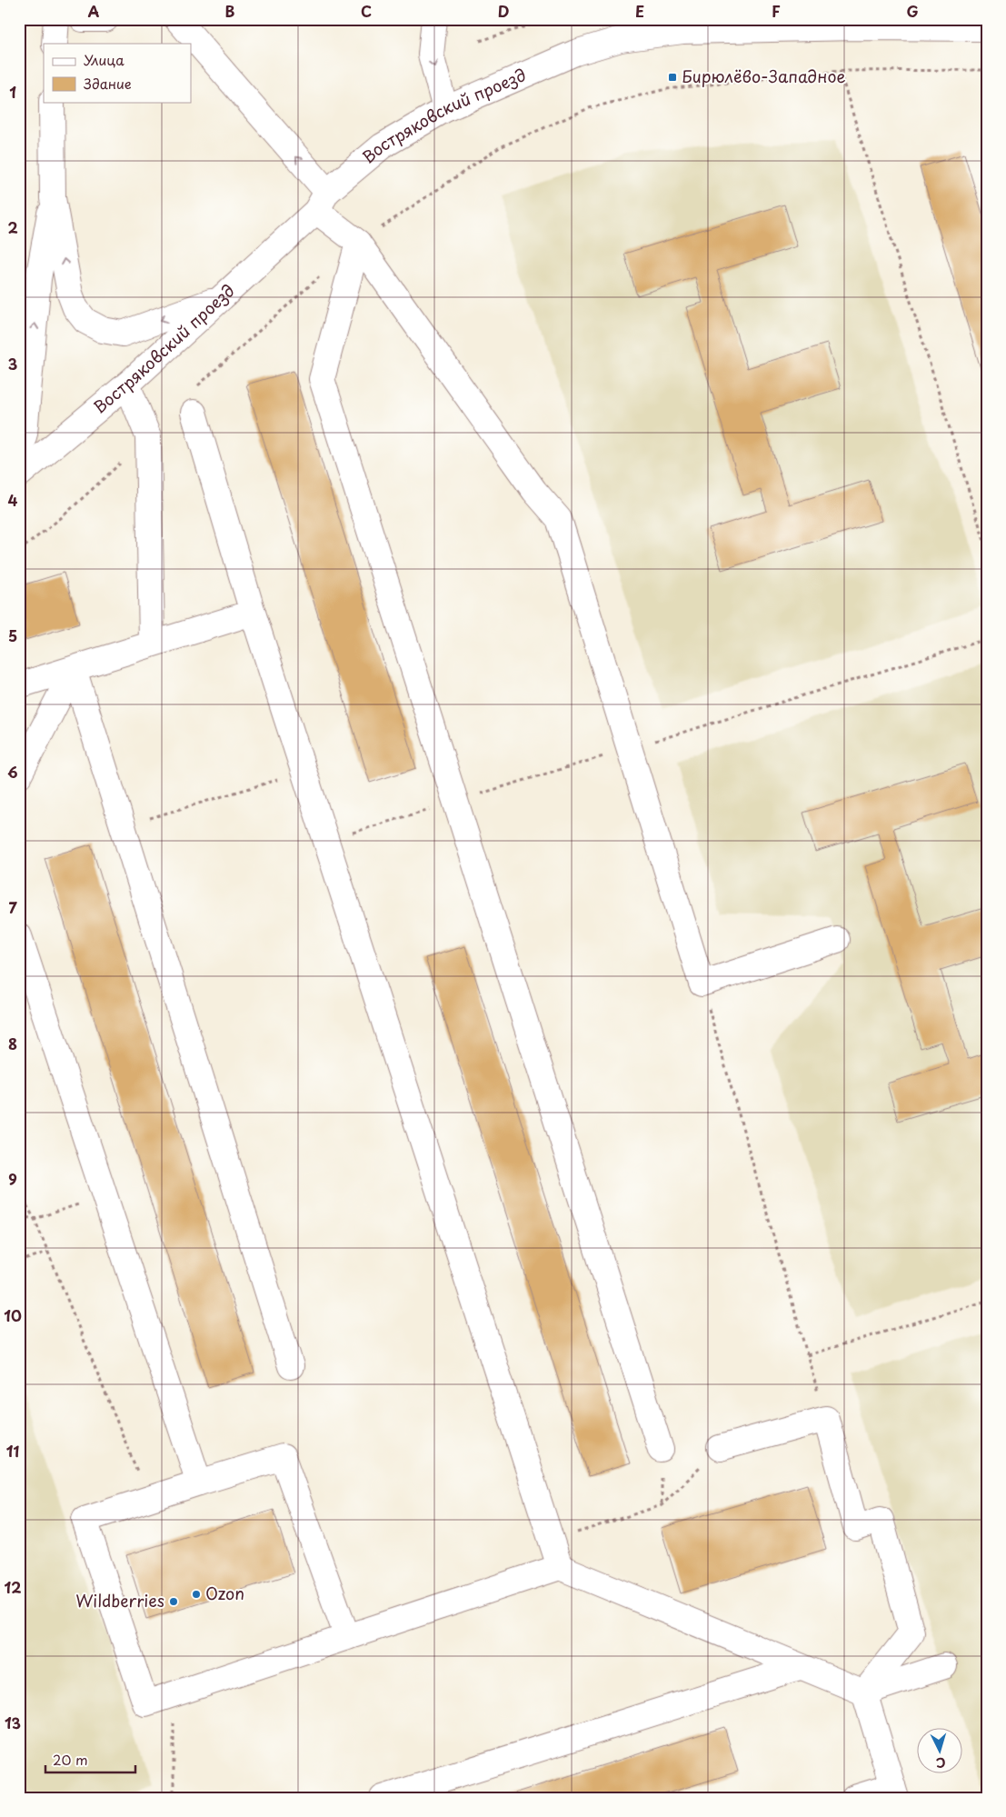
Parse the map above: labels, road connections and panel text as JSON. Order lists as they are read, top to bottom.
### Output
{
  "streets": {
    "street": ["Востряковский проезд"]
  },
  "places": {
    "transit": ["Бирюлёво-Западное"],
    "other": ["Ozon", "Wildberries"]
  },
  "legend": ["Улица", "Здание"],
  "scale_bar": "20 m",
  "north": "bottom",
  "grid": {
    "columns": [
      "A",
      "B",
      "C",
      "D",
      "E",
      "F",
      "G"
    ],
    "rows": [
      "1",
      "2",
      "3",
      "4",
      "5",
      "6",
      "7",
      "8",
      "9",
      "10",
      "11",
      "12",
      "13"
    ]
  }
}
